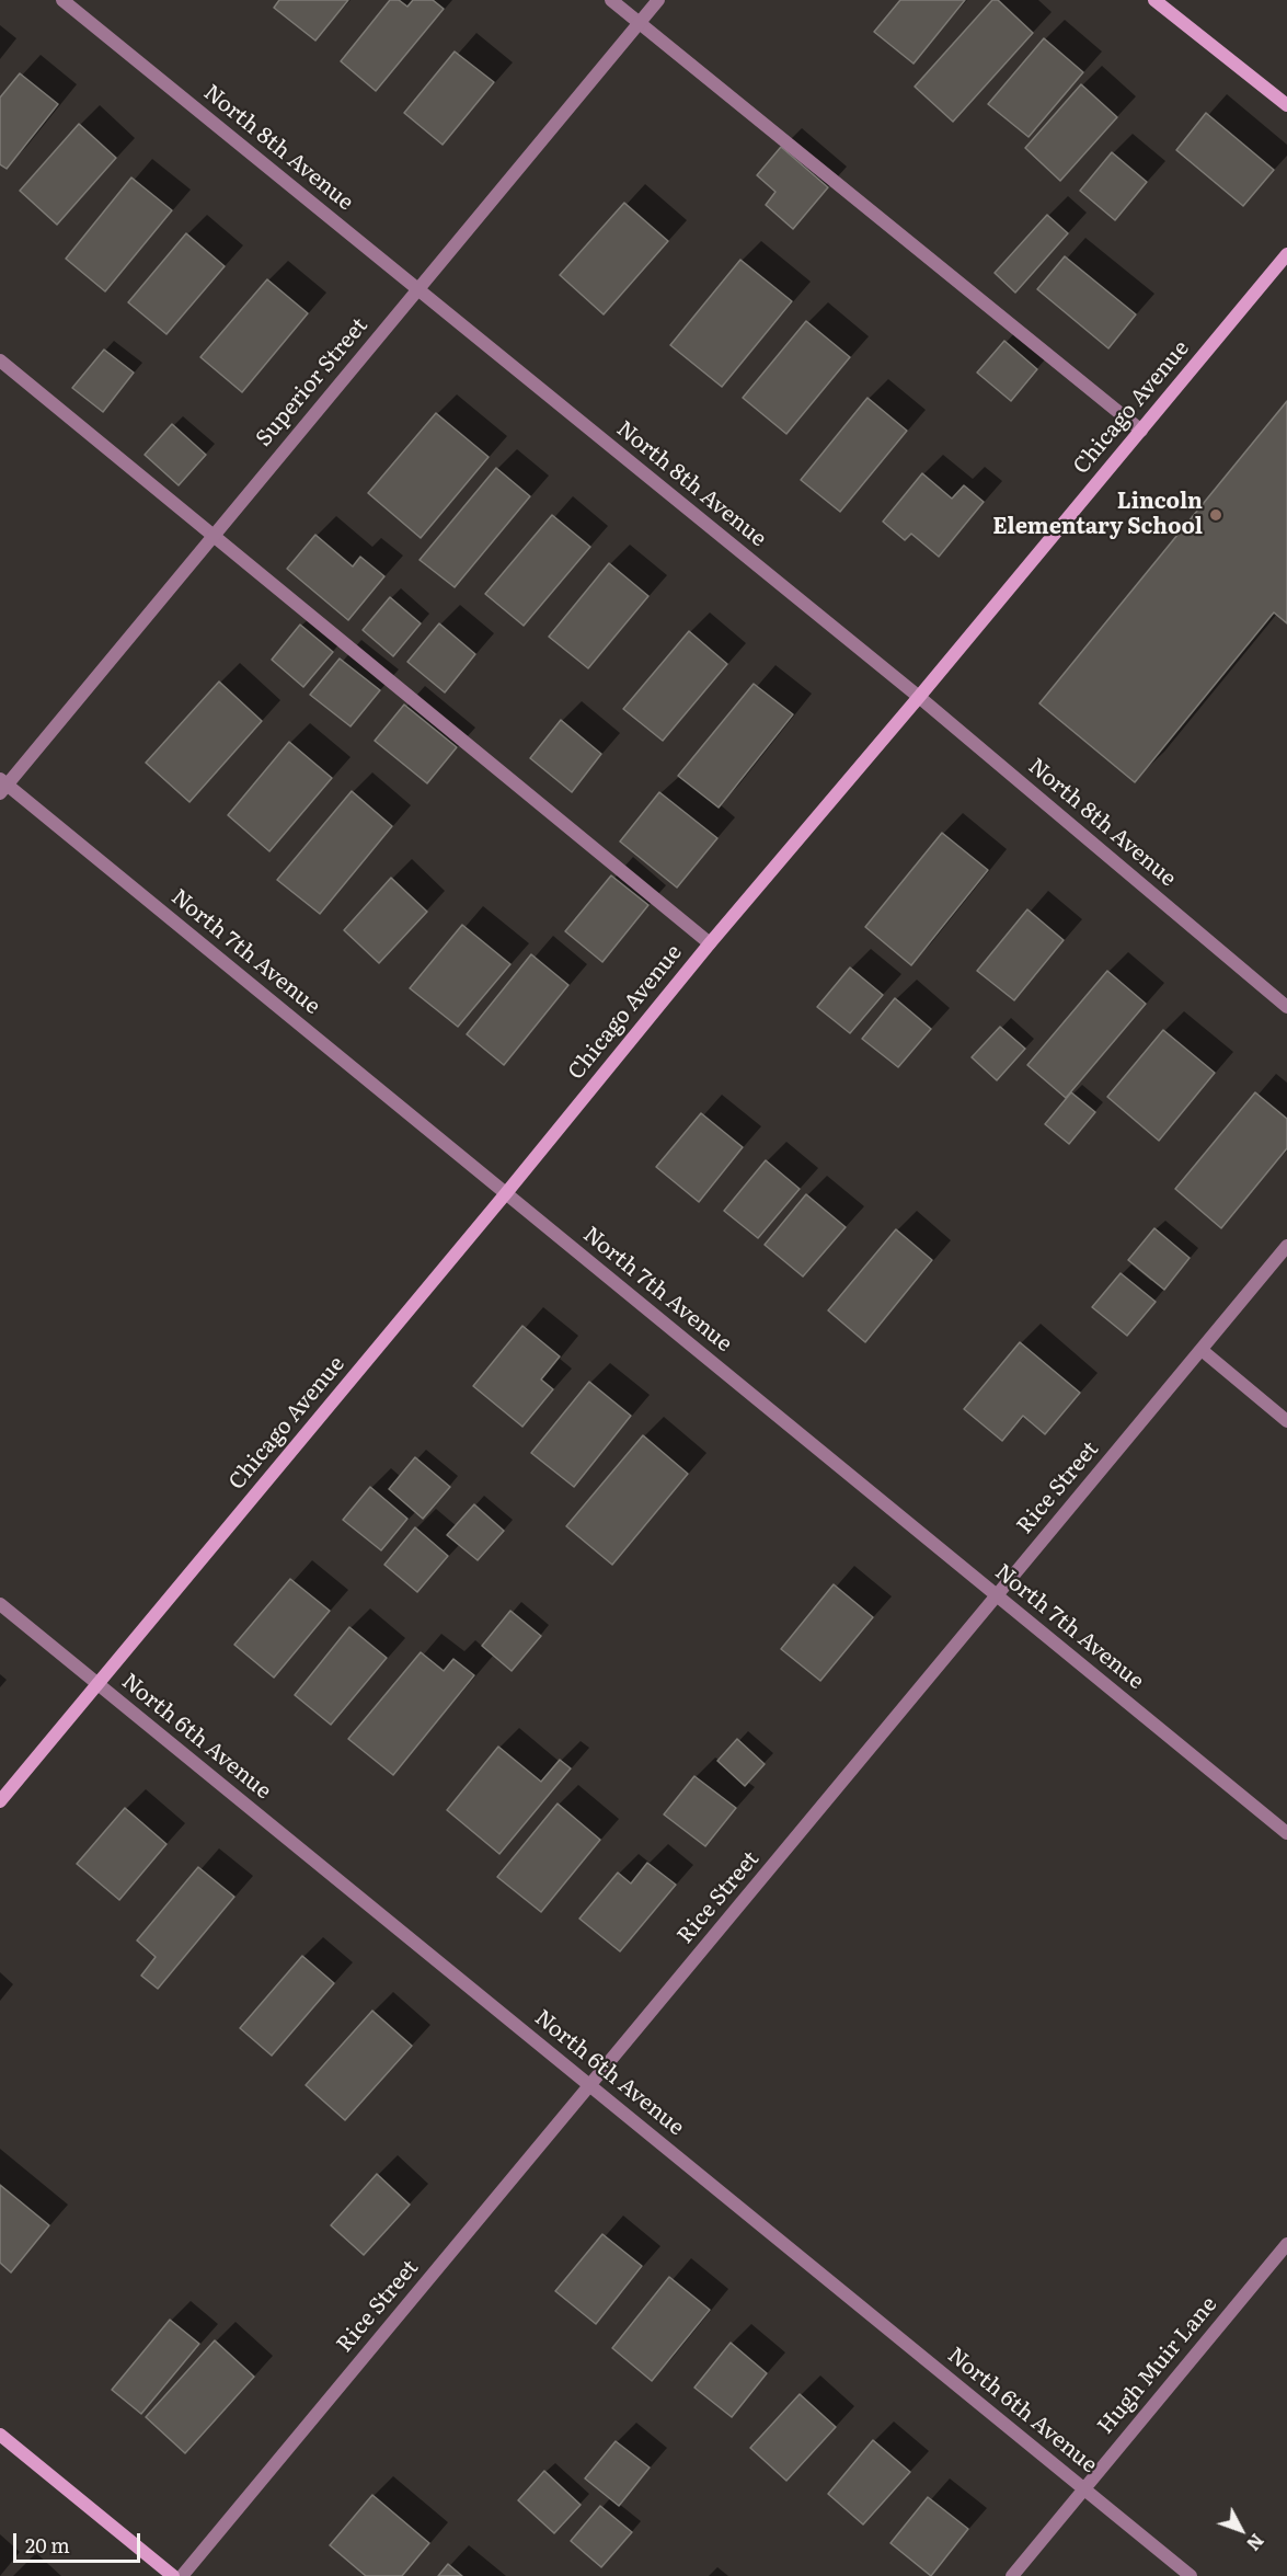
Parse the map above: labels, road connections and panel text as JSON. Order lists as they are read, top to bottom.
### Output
{
  "streets": {
    "main road": ["Chicago Avenue"],
    "street": [
      "North 8th Avenue",
      "Superior Street",
      "North 7th Avenue",
      "Rice Street",
      "North 6th Avenue",
      "Hugh Muir Lane"
    ]
  },
  "crossings": [
    ["North 8th Avenue", "Superior Street"],
    ["North 8th Avenue", "Chicago Avenue"],
    ["Superior Street", "North 7th Avenue"],
    ["Chicago Avenue", "North 7th Avenue"],
    ["Chicago Avenue", "North 6th Avenue"],
    ["North 7th Avenue", "Rice Street"],
    ["Rice Street", "North 6th Avenue"],
    ["North 6th Avenue", "Hugh Muir Lane"]
  ],
  "places": ["Lincoln Elementary School"],
  "scale_bar": "20 m",
  "north": "bottom right"
}
